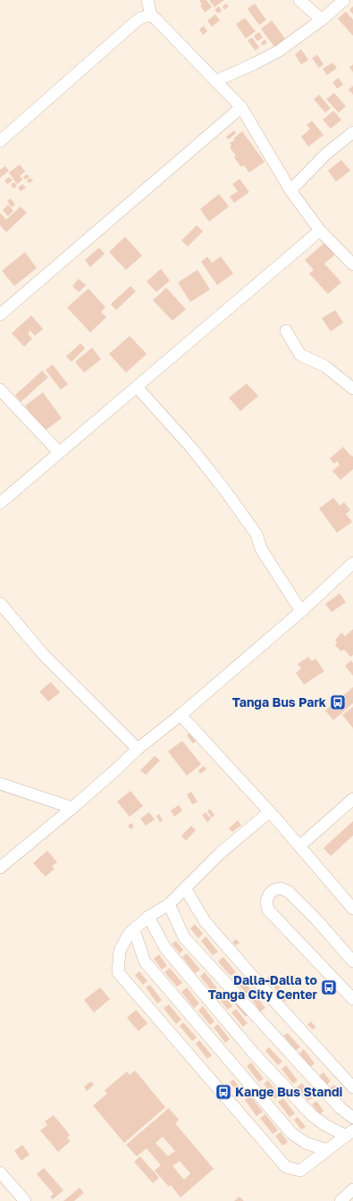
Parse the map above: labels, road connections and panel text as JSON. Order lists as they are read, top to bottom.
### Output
{
  "places": {
    "bus stop": ["Tanga Bus Park", "Dalla-Dalla to Tanga City Center", "Kange Bus Standi"]
  }
}
